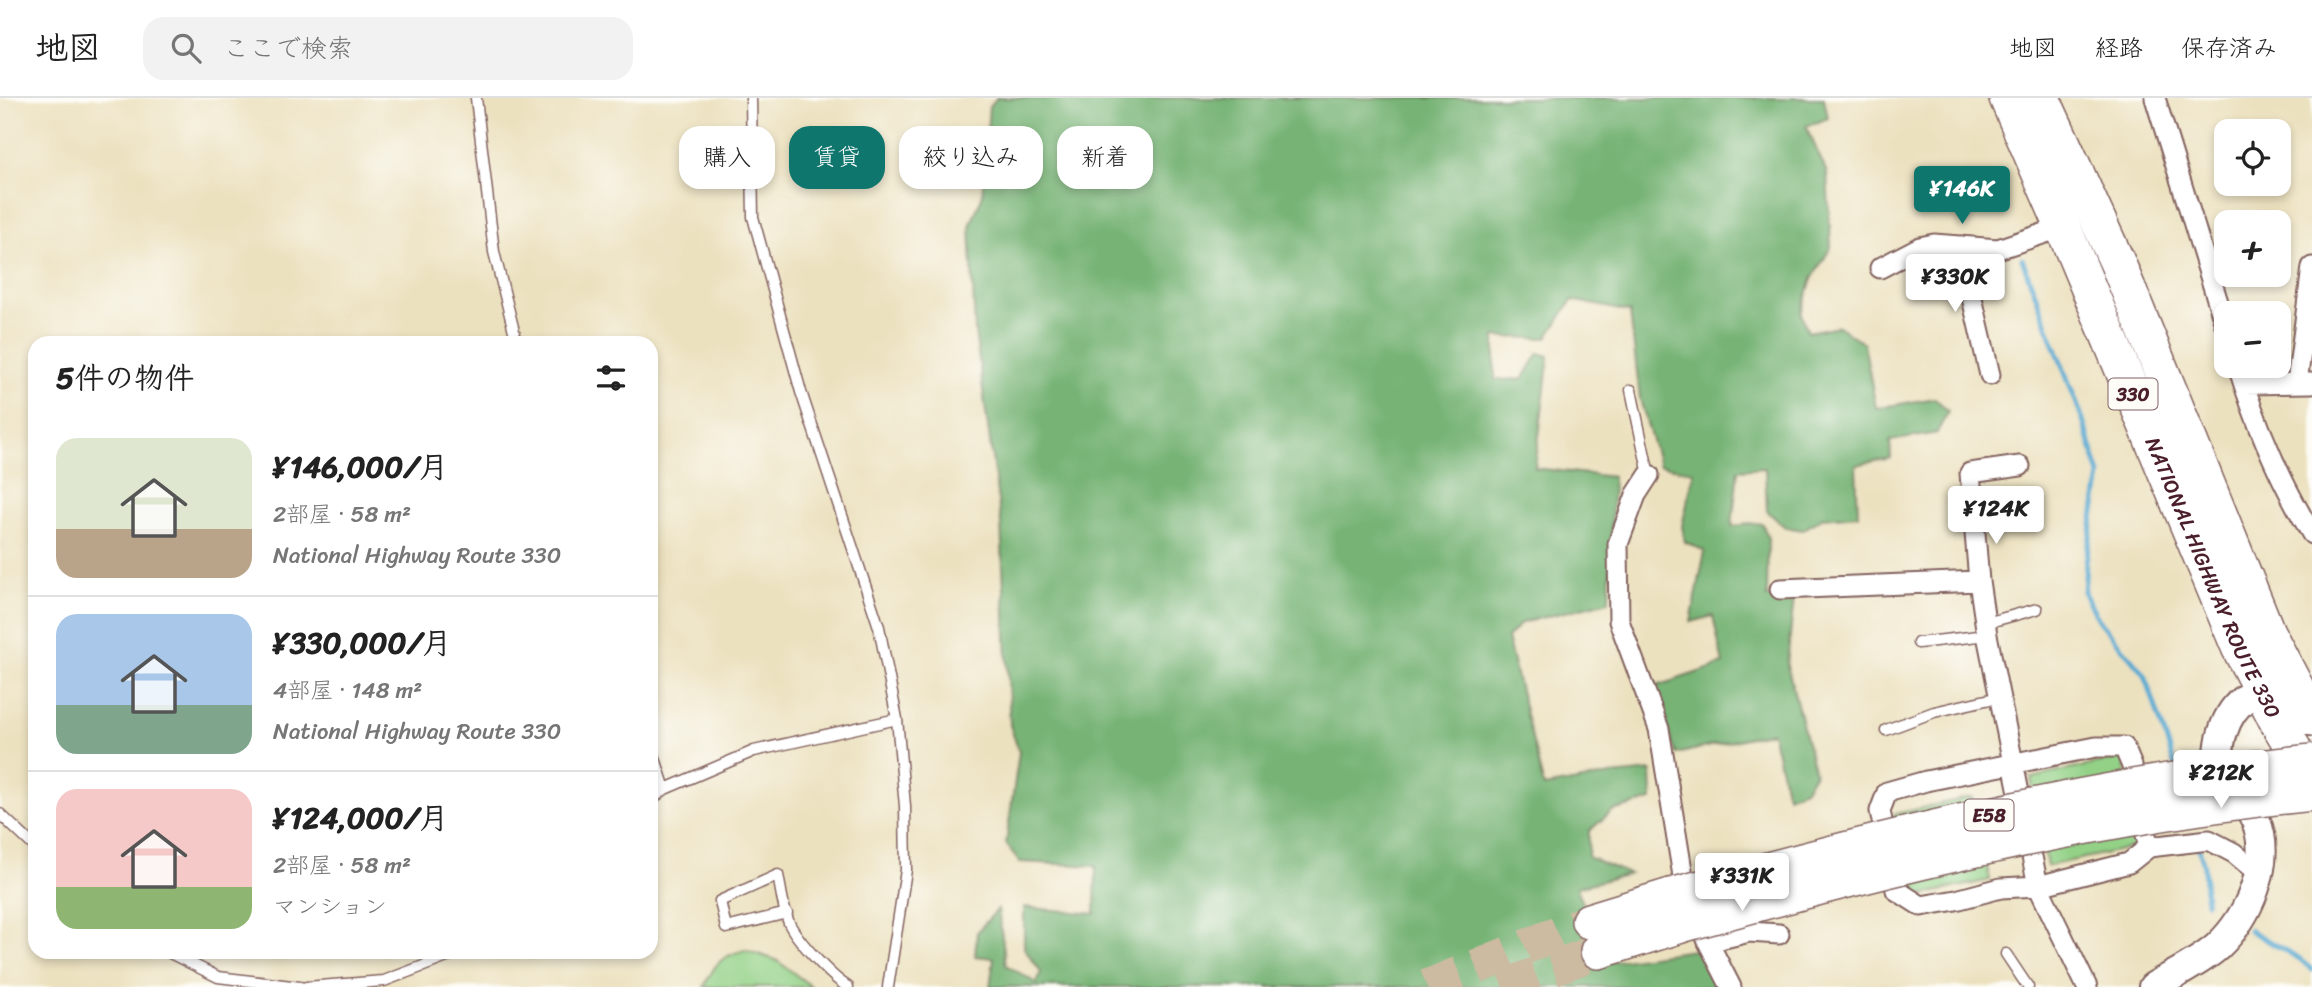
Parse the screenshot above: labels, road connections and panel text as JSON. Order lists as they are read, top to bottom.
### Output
{
  "streets": {
    "highway": ["330", "NATIONAL HIGHWAY ROUTE 330", "E58"]
  },
  "page": {
    "header": "地図",
    "search": "ここで検索",
    "nav": ["地図", "経路", "保存済み"],
    "map_buttons": ["+", "−"],
    "chip": [
      "購入",
      "賃貸",
      "絞り込み",
      "新着"
    ],
    "price": [
      "¥146K",
      "¥330K",
      "¥124K",
      "¥212K",
      "¥331K"
    ],
    "heading": "5件の物件",
    "list": [
      {
        "name": "¥146,000/月",
        "note": "2部屋 · 58 m² · National Highway Route 330"
      },
      {
        "name": "¥330,000/月",
        "note": "4部屋 · 148 m² · National Highway Route 330"
      },
      {
        "name": "¥124,000/月",
        "note": "2部屋 · 58 m² · マンション"
      }
    ]
  }
}
